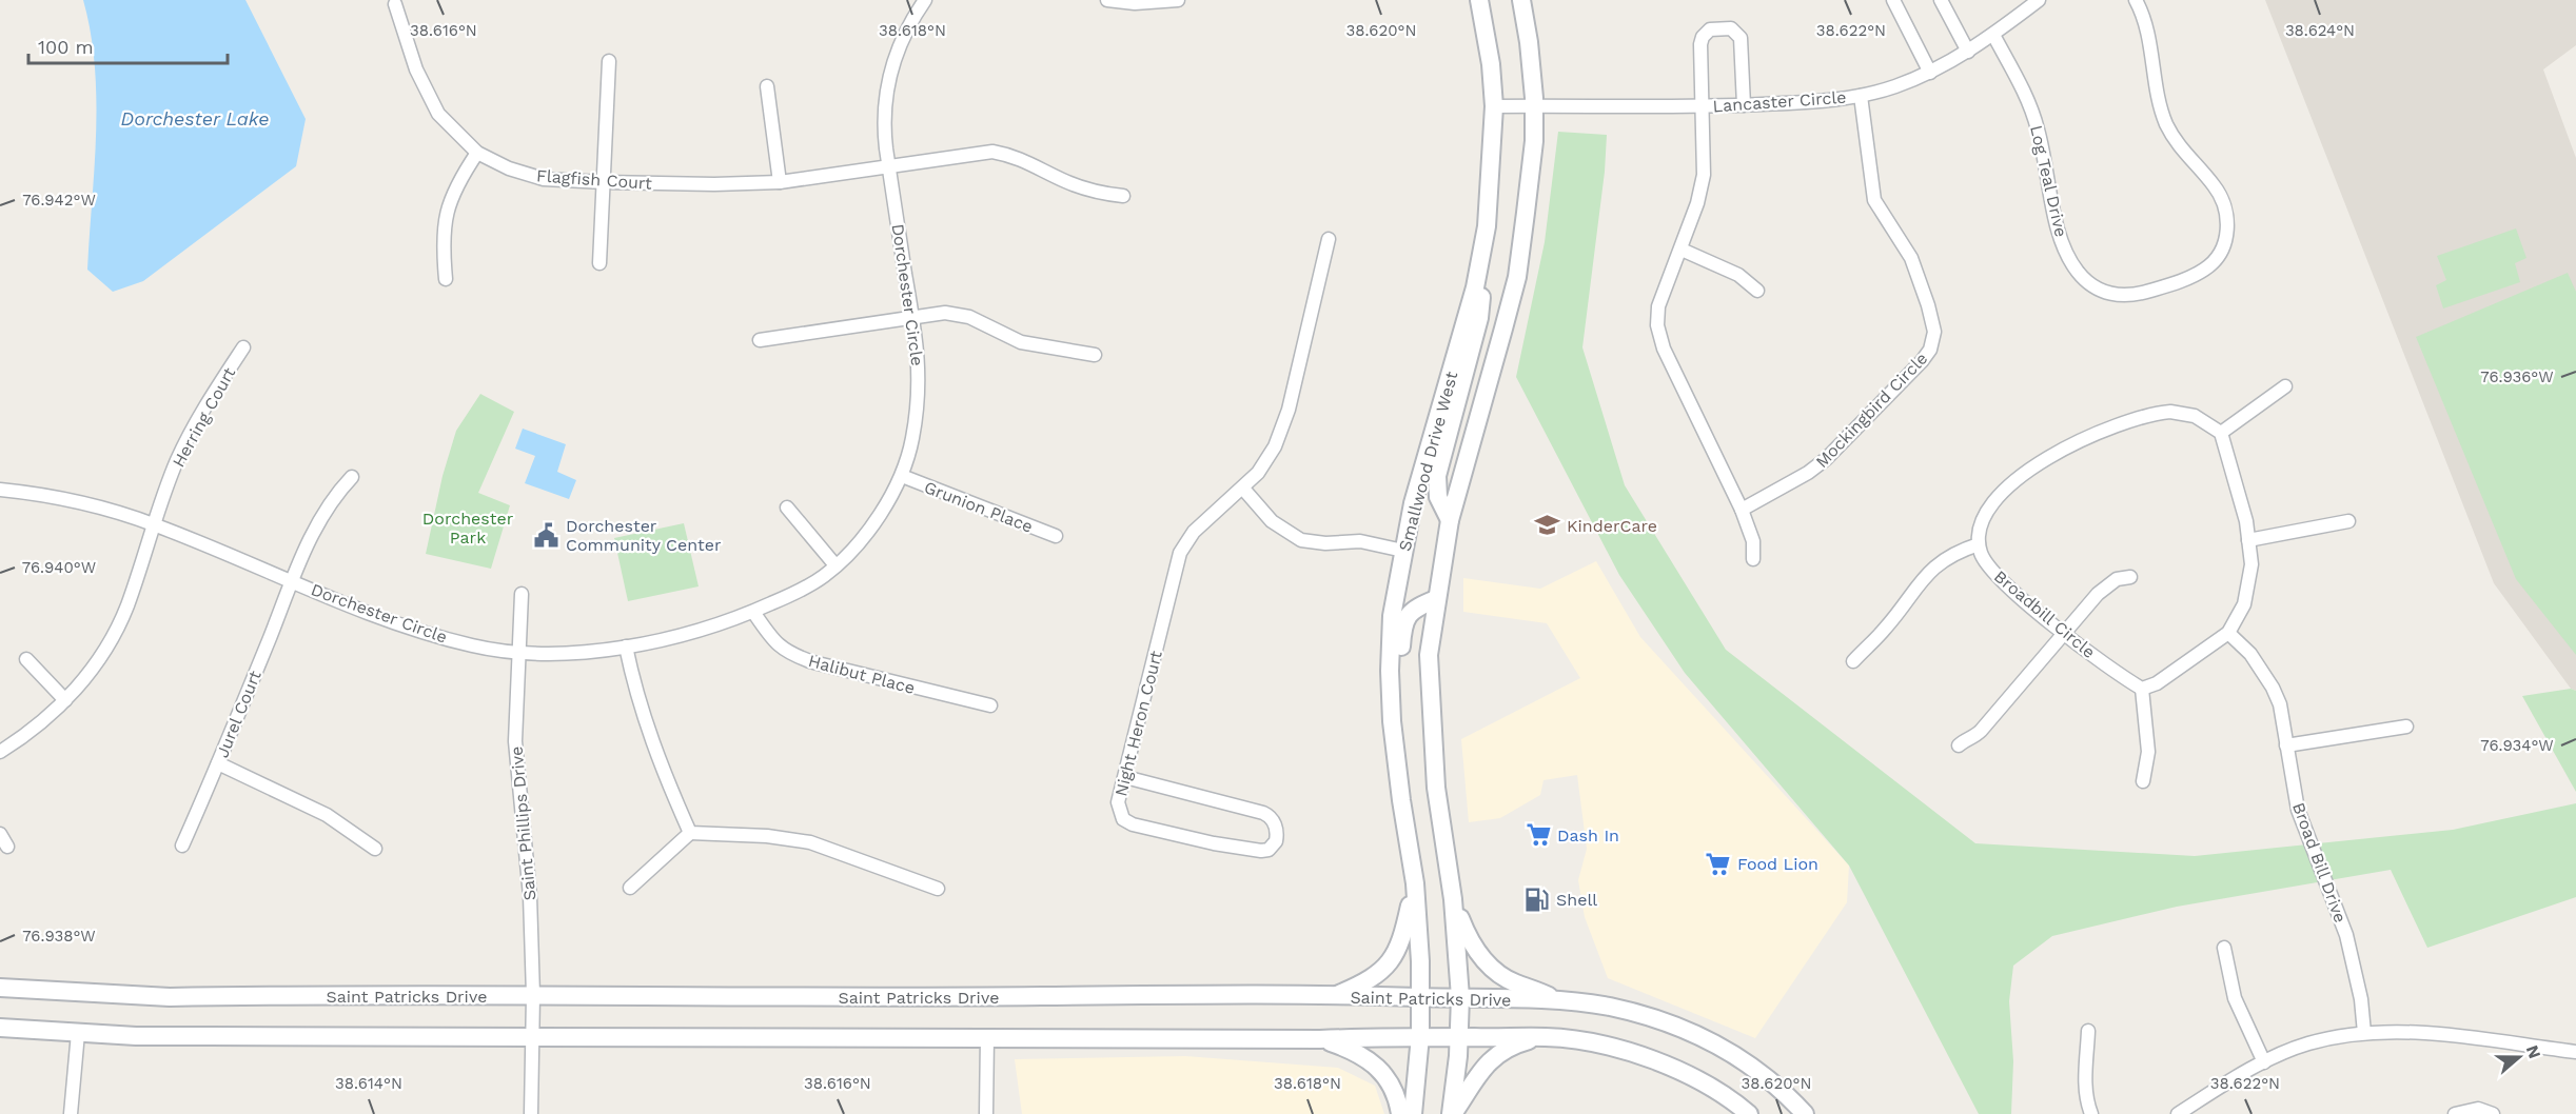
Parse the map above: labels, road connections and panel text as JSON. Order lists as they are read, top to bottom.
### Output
{
  "streets": {
    "main road": ["Smallwood Drive West", "Saint Patricks Drive"],
    "street": [
      "Lancaster Circle",
      "Flagfish Court",
      "Log Teal Drive",
      "Dorchester Circle",
      "Mockingbird Circle",
      "Herring Court",
      "Grunion Place",
      "Broadbill Circle",
      "Halibut Place",
      "Jurel Court",
      "Night Heron Court",
      "Saint Phillips Drive",
      "Broad Bill Drive"
    ]
  },
  "crossings": [
    ["Lancaster Circle", "Log Teal Drive"],
    ["Lancaster Circle", "Mockingbird Circle"],
    ["Lancaster Circle", "Smallwood Drive West"],
    ["Flagfish Court", "Dorchester Circle"],
    ["Dorchester Circle", "Herring Court"],
    ["Dorchester Circle", "Grunion Place"],
    ["Dorchester Circle", "Halibut Place"],
    ["Dorchester Circle", "Jurel Court"],
    ["Dorchester Circle", "Saint Phillips Drive"],
    ["Smallwood Drive West", "Saint Patricks Drive"],
    ["Saint Phillips Drive", "Saint Patricks Drive"]
  ],
  "water": ["Dorchester Lake"],
  "parks": ["Dorchester Park"],
  "places": {
    "school or university": ["KinderCare"],
    "public building": ["Dorchester Community Center"],
    "supermarket": ["Dash In", "Food Lion"],
    "fuel station": ["Shell"]
  },
  "scale_bar": "100 m",
  "north": "right",
  "coordinates": [
    "38.616°N",
    "38.618°N",
    "38.620°N",
    "38.622°N",
    "38.624°N",
    "76.942°W",
    "76.936°W",
    "76.940°W",
    "76.934°W",
    "76.938°W",
    "38.614°N"
  ]
}
